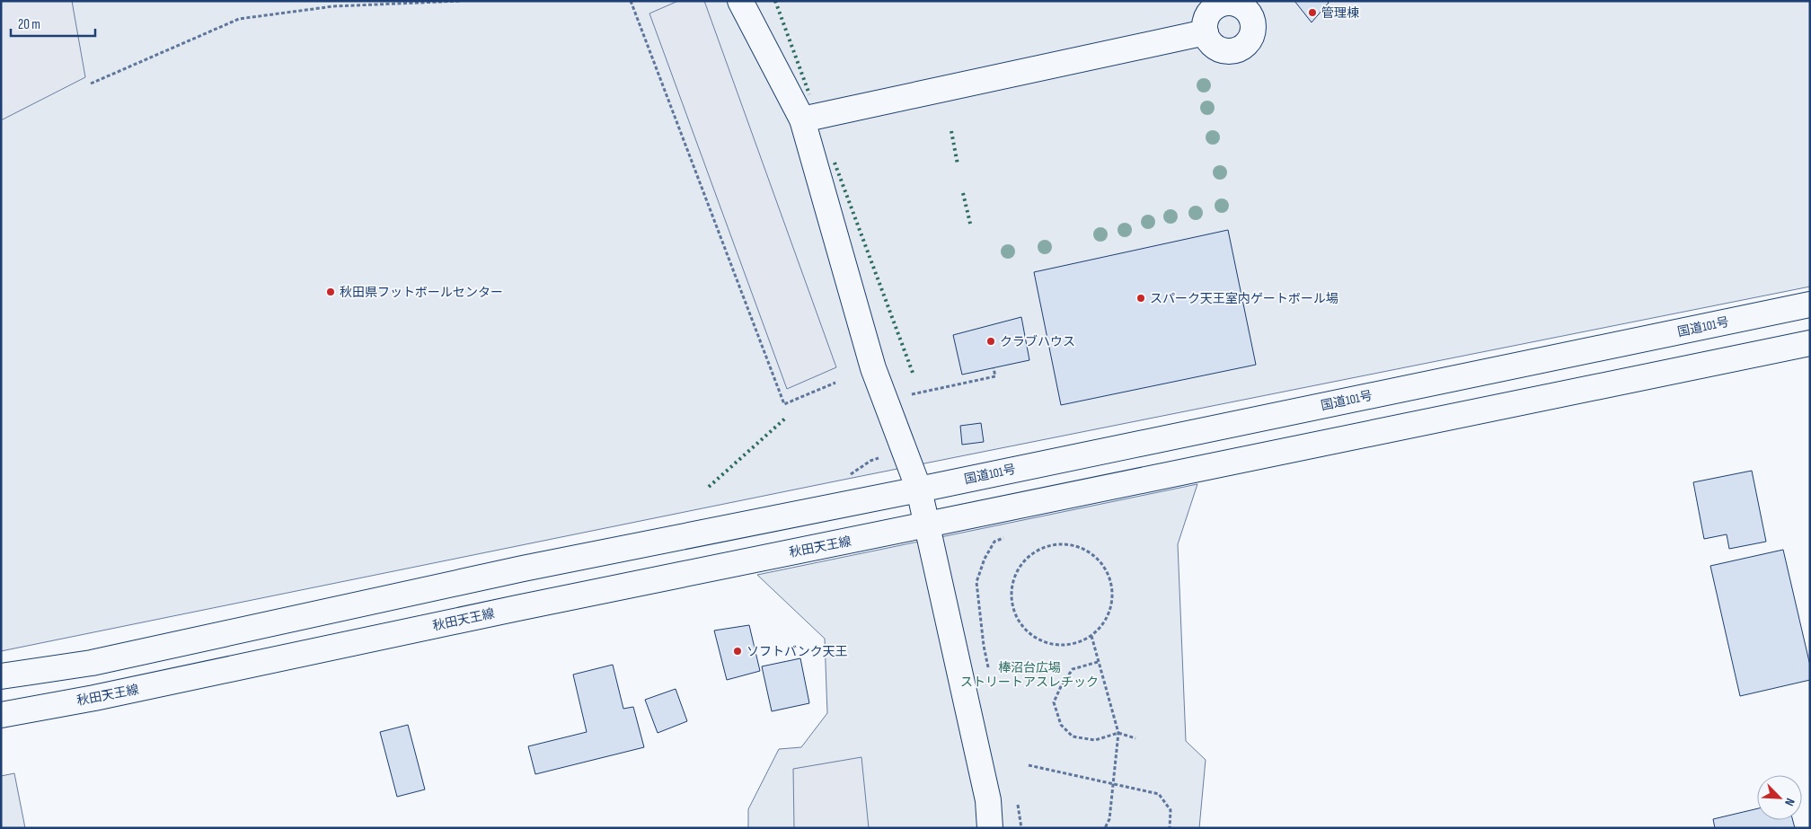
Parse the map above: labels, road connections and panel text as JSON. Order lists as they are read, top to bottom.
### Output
{
  "streets": {
    "main road": ["国道101号", "秋田天王線"]
  },
  "parks": ["棒沼台広場 ストリートアスレチック"],
  "places": [
    "管理棟",
    "秋田県フットボールセンター",
    "スパーク天王室内ゲートボール場",
    "クラブハウス",
    "ソフトバンク天王"
  ],
  "scale_bar": "20 m",
  "north": "bottom right"
}
